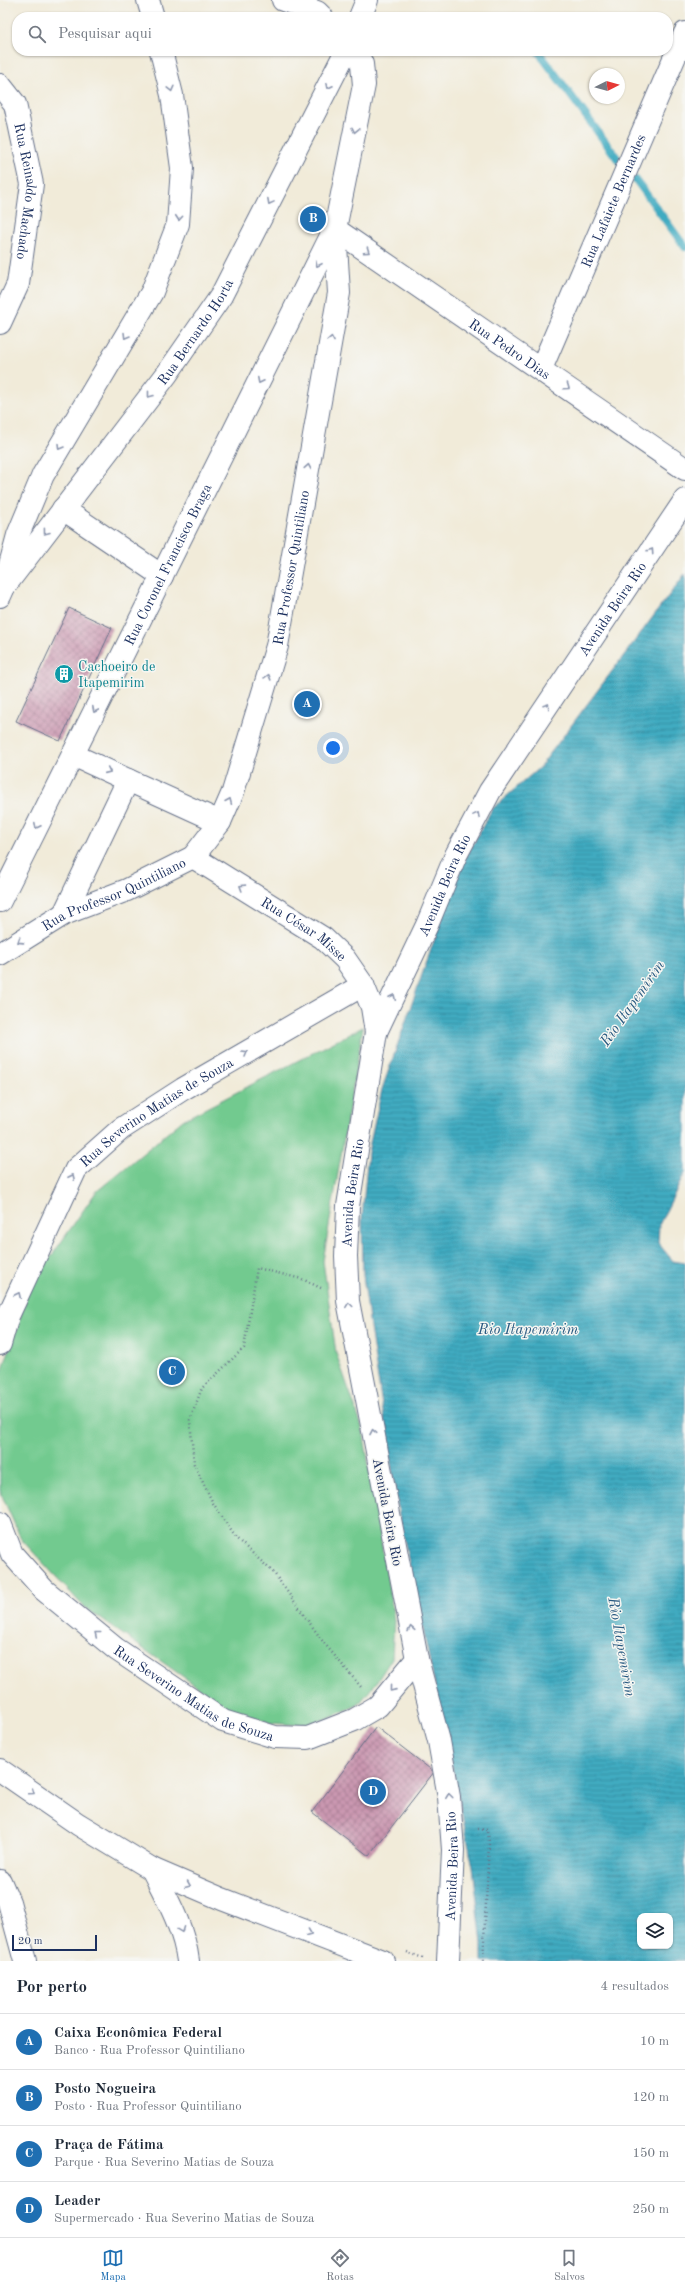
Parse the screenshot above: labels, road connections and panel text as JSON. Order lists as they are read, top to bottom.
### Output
{
  "streets": {
    "street": [
      "Rua Reinaldo Machado",
      "Rua Lafaiete Bernardes",
      "Rua Bernardo Horta",
      "Rua Pedro Dias",
      "Rua Coronel Francisco Braga",
      "Rua Professor Quintiliano",
      "Avenida Beira Rio",
      "Rua César Misse",
      "Rua Severino Matias de Souza"
    ]
  },
  "crossings": [
    ["Rua Lafaiete Bernardes", "Rua Pedro Dias"],
    ["Rua Pedro Dias", "Rua Coronel Francisco Braga"],
    ["Rua Pedro Dias", "Rua Professor Quintiliano"],
    ["Rua Coronel Francisco Braga", "Rua Professor Quintiliano"],
    ["Rua Professor Quintiliano", "Rua César Misse"],
    ["Avenida Beira Rio", "Rua César Misse"],
    ["Avenida Beira Rio", "Rua Severino Matias de Souza"],
    ["Rua César Misse", "Rua Severino Matias de Souza"]
  ],
  "one_way": ["Rua Pedro Dias", "Avenida Beira Rio", "Rua César Misse"],
  "water": ["Rio Itapemirim"],
  "places": {
    "building": ["Cachoeiro de Itapemirim"]
  },
  "scale_bar": "20 m",
  "north": "right",
  "page": {
    "search": "Pesquisar aqui",
    "pins": [
      "B",
      "A",
      "C",
      "D"
    ],
    "scale": "20 m",
    "heading": ["Por perto", "4 resultados"],
    "list": [
      {
        "mark": "A",
        "name": "Caixa Econômica Federal",
        "note": "Banco · Rua Professor Quintiliano",
        "value": "10 m"
      },
      {
        "mark": "B",
        "name": "Posto Nogueira",
        "note": "Posto · Rua Professor Quintiliano",
        "value": "120 m"
      },
      {
        "mark": "C",
        "name": "Praça de Fátima",
        "note": "Parque · Rua Severino Matias de Souza",
        "value": "150 m"
      },
      {
        "mark": "D",
        "name": "Leader",
        "note": "Supermercado · Rua Severino Matias de Souza",
        "value": "250 m"
      }
    ],
    "nav": ["Mapa", "Rotas", "Salvos"]
  }
}
